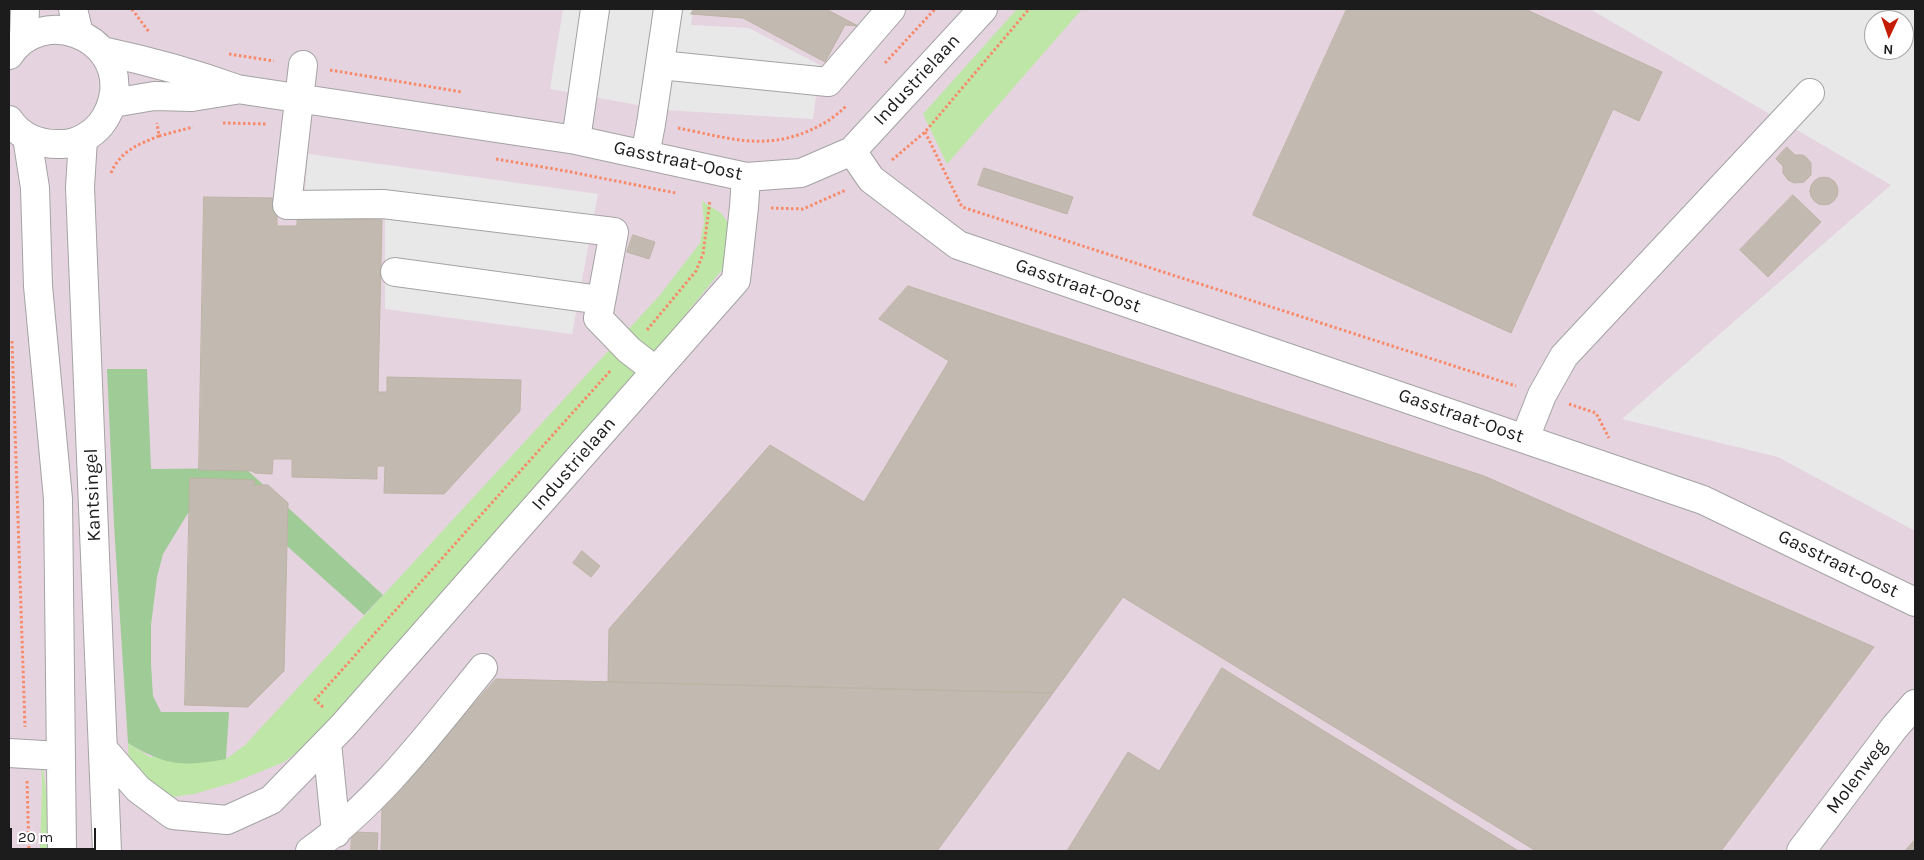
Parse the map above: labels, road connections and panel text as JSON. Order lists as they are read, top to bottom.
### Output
{
  "streets": {
    "street": [
      "Industrielaan",
      "Gasstraat-Oost",
      "Kantsingel",
      "Molenweg"
    ]
  },
  "crossings": [
    ["Industrielaan", "Gasstraat-Oost"],
    ["Industrielaan", "Kantsingel"]
  ],
  "scale_bar": "20 m",
  "north": "bottom"
}
